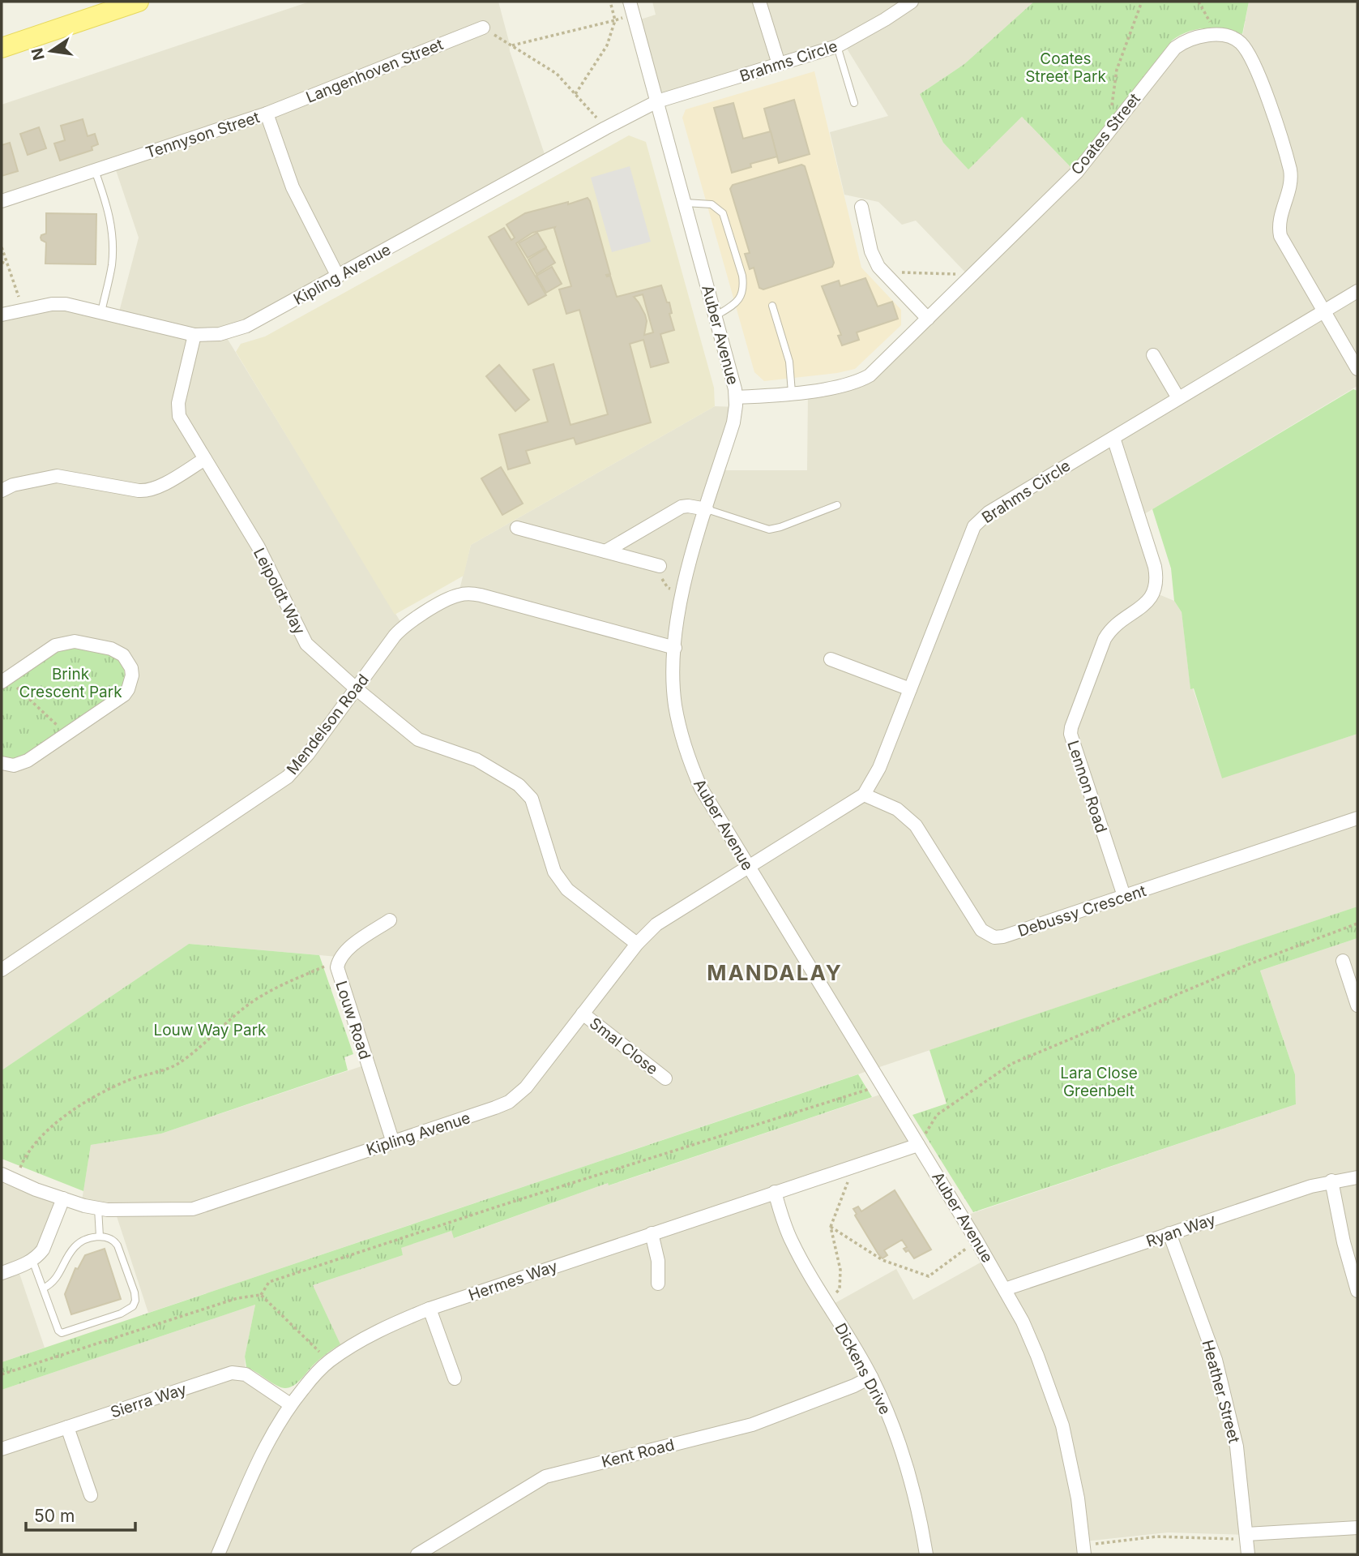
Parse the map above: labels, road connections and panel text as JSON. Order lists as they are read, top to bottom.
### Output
{
  "streets": {
    "street": [
      "Brahms Circle",
      "Langenhoven Street",
      "Coates Street",
      "Tennyson Street",
      "Kipling Avenue",
      "Auber Avenue",
      "Leipoldt Way",
      "Mendelson Road",
      "Lennon Road",
      "Debussy Crescent",
      "Louw Road",
      "Smal Close",
      "Ryan Way",
      "Hermes Way",
      "Dickens Drive",
      "Heather Street",
      "Sierra Way",
      "Kent Road"
    ]
  },
  "crossings": [
    ["Brahms Circle", "Coates Street"],
    ["Brahms Circle", "Kipling Avenue"],
    ["Brahms Circle", "Auber Avenue"],
    ["Brahms Circle", "Lennon Road"],
    ["Brahms Circle", "Debussy Crescent"],
    ["Langenhoven Street", "Tennyson Street"],
    ["Coates Street", "Auber Avenue"],
    ["Tennyson Street", "Kipling Avenue"],
    ["Kipling Avenue", "Auber Avenue"],
    ["Kipling Avenue", "Leipoldt Way"],
    ["Kipling Avenue", "Louw Road"],
    ["Kipling Avenue", "Smal Close"],
    ["Auber Avenue", "Mendelson Road"],
    ["Auber Avenue", "Ryan Way"],
    ["Auber Avenue", "Hermes Way"],
    ["Leipoldt Way", "Mendelson Road"],
    ["Lennon Road", "Debussy Crescent"],
    ["Ryan Way", "Heather Street"],
    ["Hermes Way", "Dickens Drive"],
    ["Hermes Way", "Sierra Way"],
    ["Dickens Drive", "Kent Road"]
  ],
  "districts": ["MANDALAY"],
  "parks": [
    "Coates Street Park",
    "Brink Crescent Park",
    "Louw Way Park",
    "Lara Close Greenbelt"
  ],
  "scale_bar": "50 m",
  "north": "left"
}
